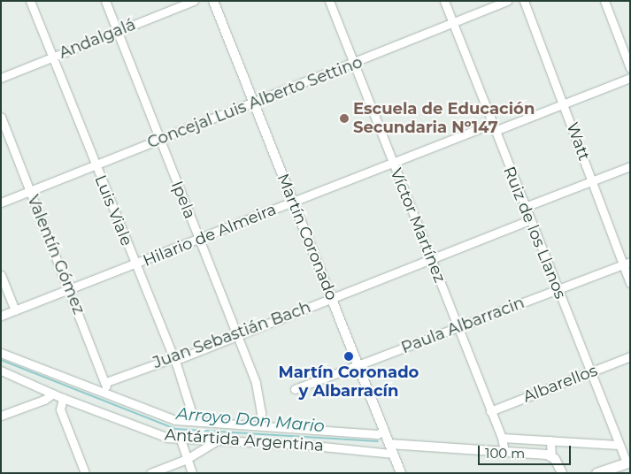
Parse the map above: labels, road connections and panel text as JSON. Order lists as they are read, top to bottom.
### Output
{
  "streets": {
    "street": [
      "Andalgalá",
      "Concejal Luis Alberto Settino",
      "Watt",
      "Ipela",
      "Luis Viale",
      "Víctor Martínez",
      "Ruiz de los Llanos",
      "Hilario de Almeira",
      "Martín Coronado",
      "Valentín Gómez",
      "Paula Albarracin",
      "Juan Sebastián Bach",
      "Albarellos",
      "Antártida Argentina"
    ]
  },
  "crossings": [
    ["Andalgalá", "Ipela"],
    ["Andalgalá", "Luis Viale"],
    ["Concejal Luis Alberto Settino", "Ipela"],
    ["Concejal Luis Alberto Settino", "Luis Viale"],
    ["Concejal Luis Alberto Settino", "Víctor Martínez"],
    ["Concejal Luis Alberto Settino", "Ruiz de los Llanos"],
    ["Concejal Luis Alberto Settino", "Martín Coronado"],
    ["Concejal Luis Alberto Settino", "Valentín Gómez"],
    ["Watt", "Hilario de Almeira"],
    ["Watt", "Paula Albarracin"],
    ["Ipela", "Hilario de Almeira"],
    ["Ipela", "Juan Sebastián Bach"],
    ["Ipela", "Antártida Argentina"],
    ["Luis Viale", "Hilario de Almeira"],
    ["Luis Viale", "Juan Sebastián Bach"],
    ["Luis Viale", "Antártida Argentina"],
    ["Víctor Martínez", "Hilario de Almeira"],
    ["Víctor Martínez", "Paula Albarracin"],
    ["Víctor Martínez", "Juan Sebastián Bach"],
    ["Víctor Martínez", "Albarellos"],
    ["Ruiz de los Llanos", "Hilario de Almeira"],
    ["Ruiz de los Llanos", "Paula Albarracin"],
    ["Ruiz de los Llanos", "Juan Sebastián Bach"],
    ["Ruiz de los Llanos", "Albarellos"],
    ["Hilario de Almeira", "Martín Coronado"],
    ["Hilario de Almeira", "Valentín Gómez"],
    ["Martín Coronado", "Paula Albarracin"],
    ["Martín Coronado", "Juan Sebastián Bach"],
    ["Martín Coronado", "Antártida Argentina"],
    ["Valentín Gómez", "Juan Sebastián Bach"]
  ],
  "water": ["Arroyo Don Mario"],
  "places": ["Escuela de Educación Secundaria Nº147", "Martín Coronado y Albarracín"],
  "scale_bar": "100 m"
}
